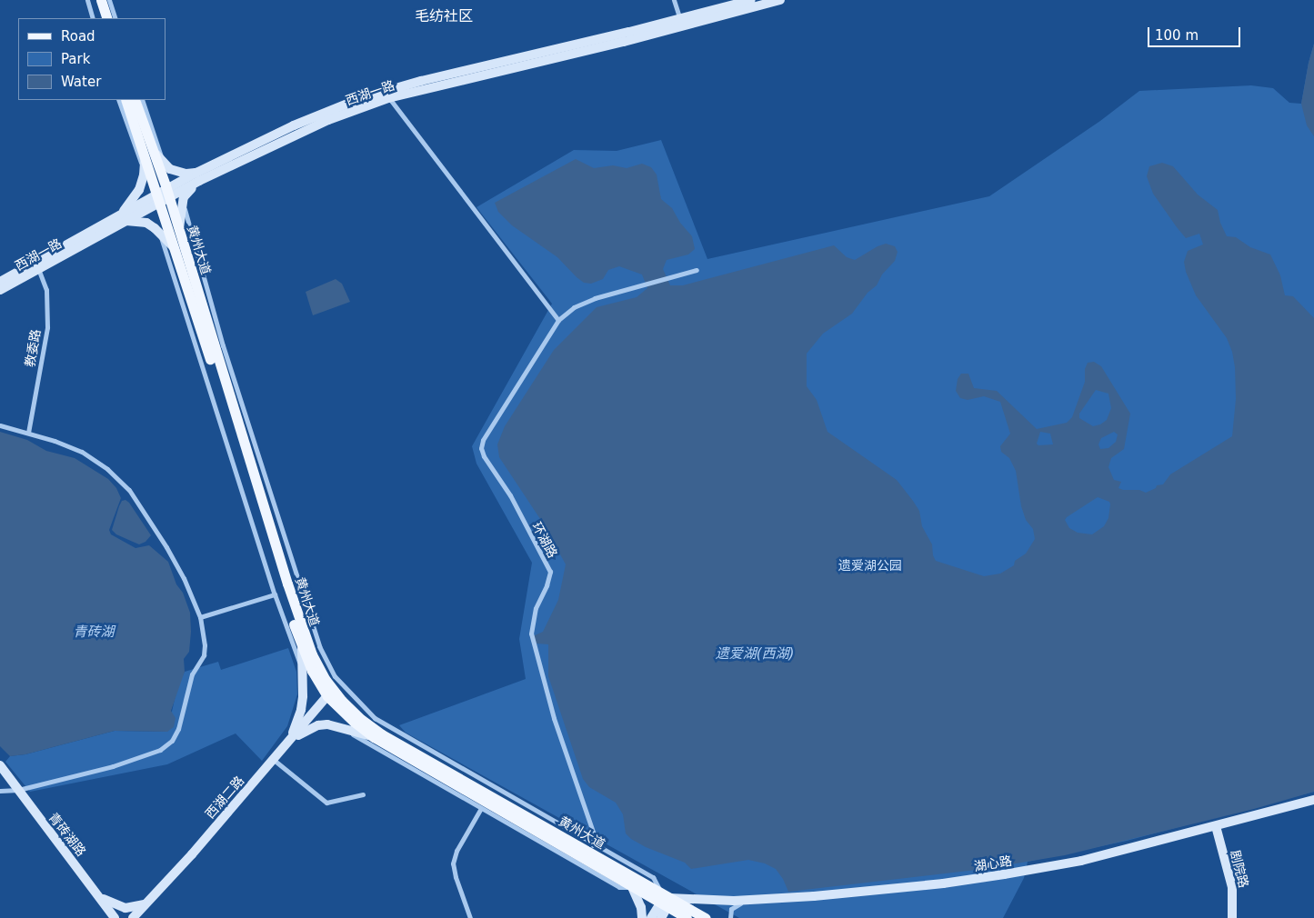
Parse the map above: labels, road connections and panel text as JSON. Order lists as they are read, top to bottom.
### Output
{
  "streets": {
    "main road": [
      "西湖一路",
      "黄州大道",
      "西湖二路",
      "青砖湖路",
      "湖心路",
      "剧院路"
    ],
    "street": ["教委路", "环湖路"]
  },
  "crossings": [
    ["西湖一路", "黄州大道"],
    ["西湖一路", "教委路"],
    ["黄州大道", "环湖路"],
    ["黄州大道", "西湖二路"],
    ["黄州大道", "湖心路"],
    ["湖心路", "剧院路"]
  ],
  "districts": ["毛纺社区"],
  "water": ["青砖湖", "遗爱湖(西湖)"],
  "parks": ["遗爱湖公园"],
  "legend": ["Road", "Park", "Water"],
  "scale_bar": "100 m"
}
